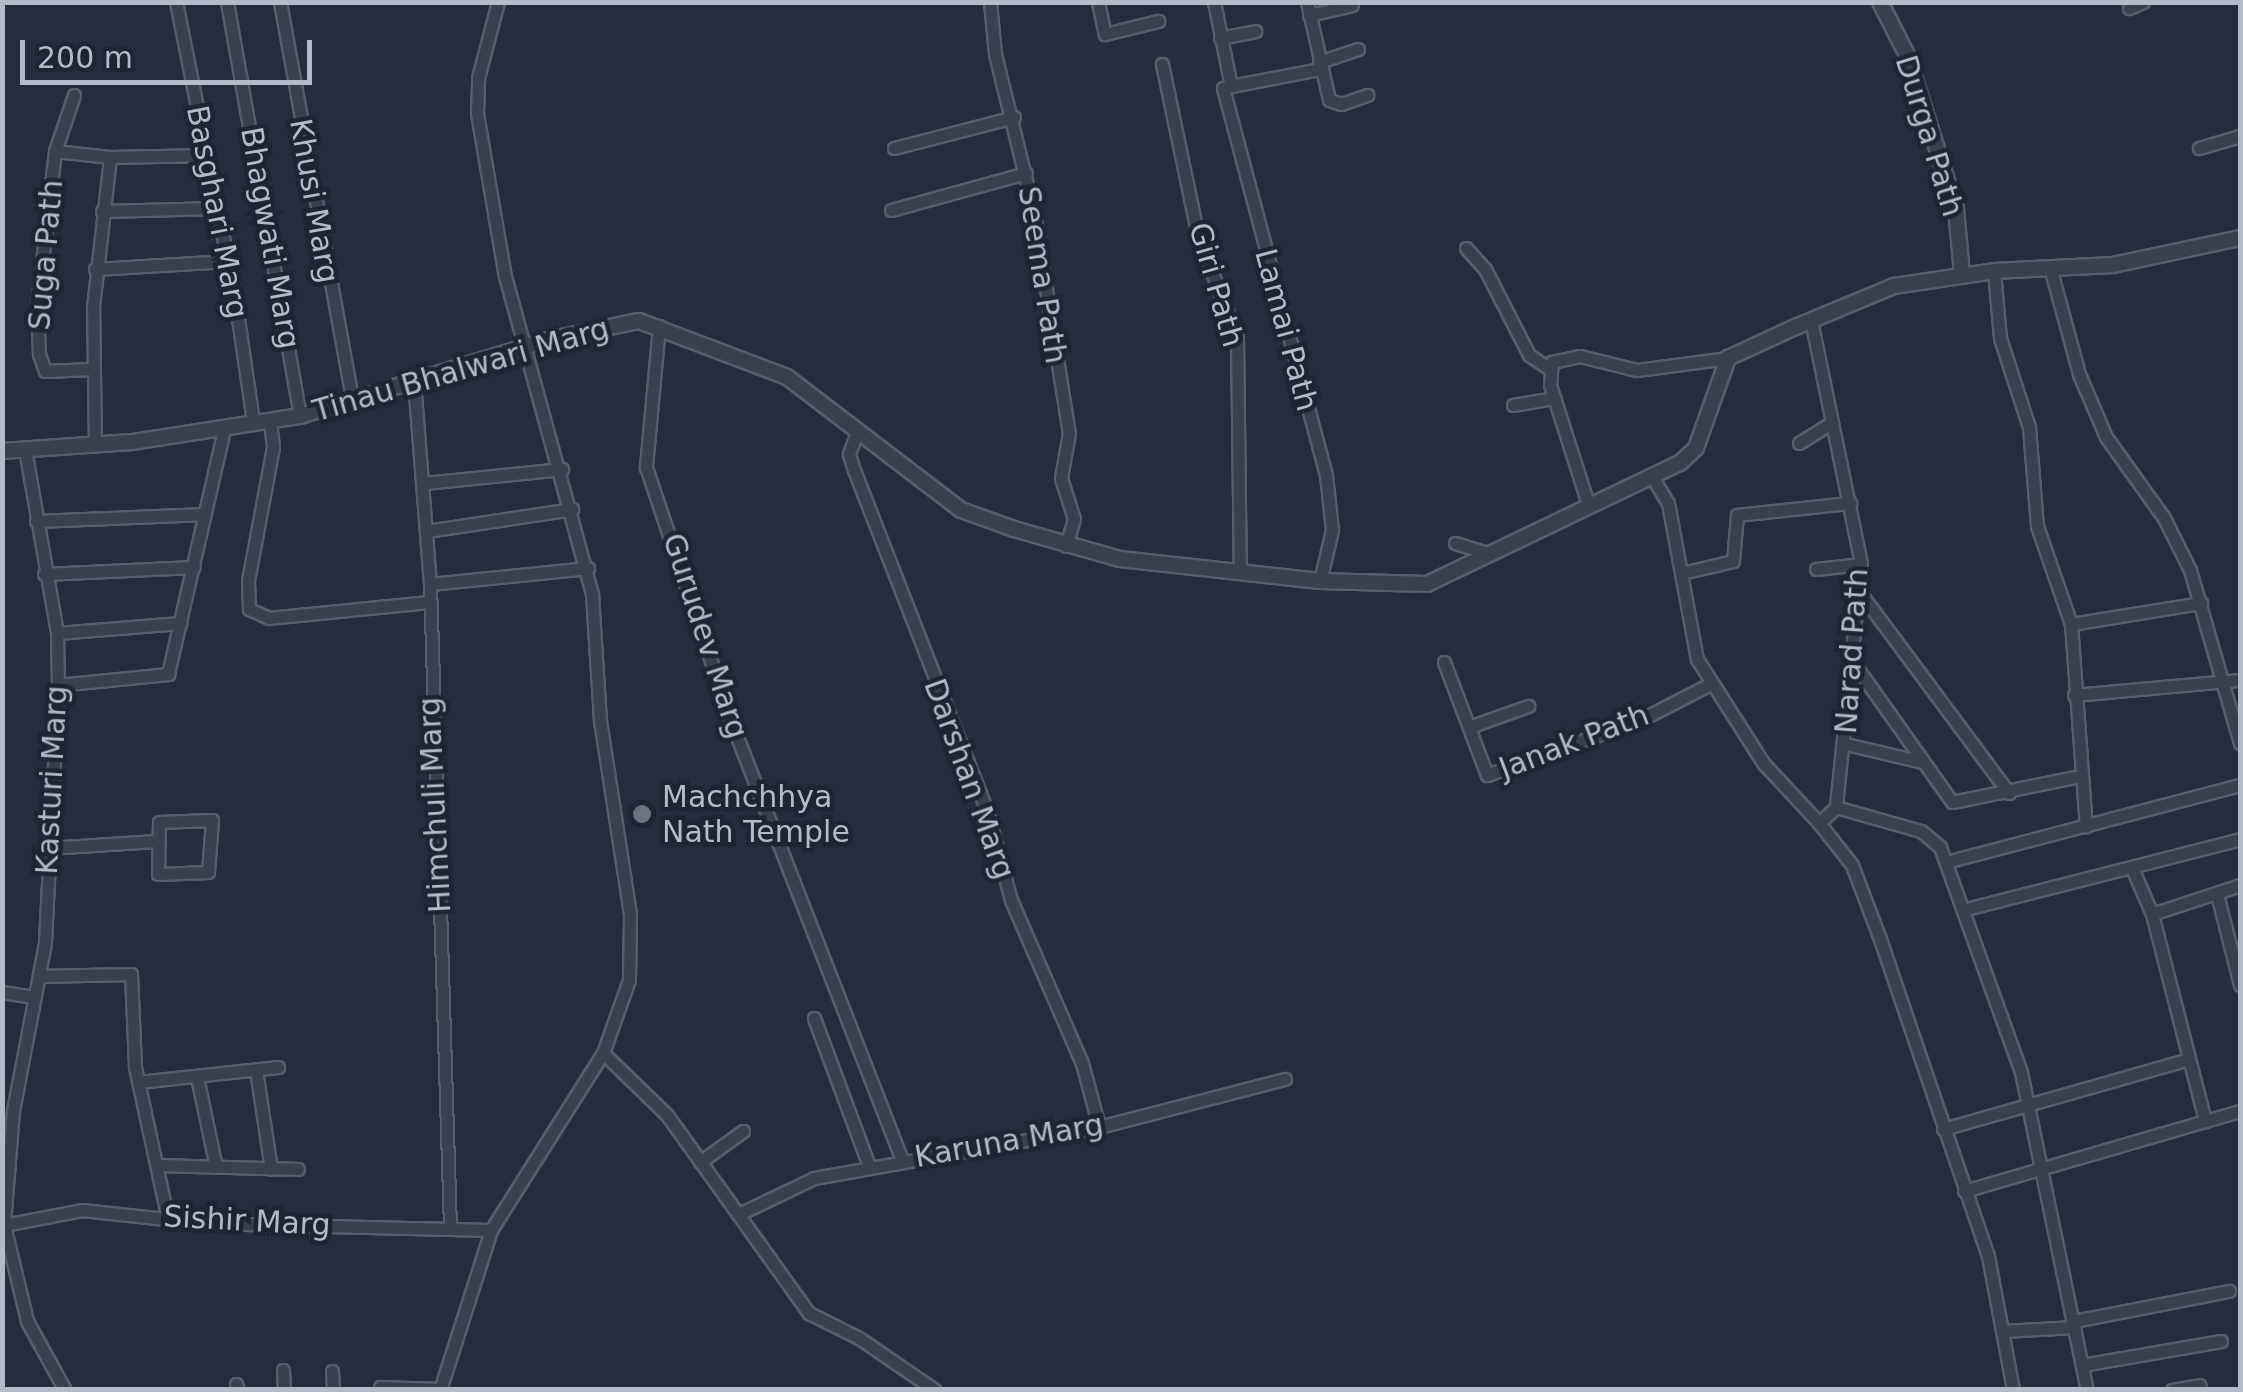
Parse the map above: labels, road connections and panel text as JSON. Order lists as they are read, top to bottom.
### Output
{
  "streets": {
    "street": [
      "Durga Path",
      "Khusi Marg",
      "Basghari Marg",
      "Bhagwati Marg",
      "Suga Path",
      "Seema Path",
      "Giri Path",
      "Lamai Path",
      "Tinau Bhalwari Marg",
      "Gurudev Marg",
      "Narad Path",
      "Janak Path",
      "Darshan Marg",
      "Kasturi Marg",
      "Himchuli Marg",
      "Karuna Marg",
      "Sishir Marg"
    ]
  },
  "crossings": [
    ["Khusi Marg", "Tinau Bhalwari Marg"],
    ["Basghari Marg", "Tinau Bhalwari Marg"],
    ["Bhagwati Marg", "Tinau Bhalwari Marg"],
    ["Seema Path", "Tinau Bhalwari Marg"],
    ["Giri Path", "Tinau Bhalwari Marg"],
    ["Lamai Path", "Tinau Bhalwari Marg"],
    ["Tinau Bhalwari Marg", "Gurudev Marg"],
    ["Tinau Bhalwari Marg", "Darshan Marg"],
    ["Tinau Bhalwari Marg", "Kasturi Marg"],
    ["Tinau Bhalwari Marg", "Himchuli Marg"],
    ["Gurudev Marg", "Karuna Marg"],
    ["Darshan Marg", "Karuna Marg"],
    ["Kasturi Marg", "Sishir Marg"],
    ["Himchuli Marg", "Sishir Marg"]
  ],
  "places": ["Machchhya Nath Temple"],
  "scale_bar": "200 m"
}
